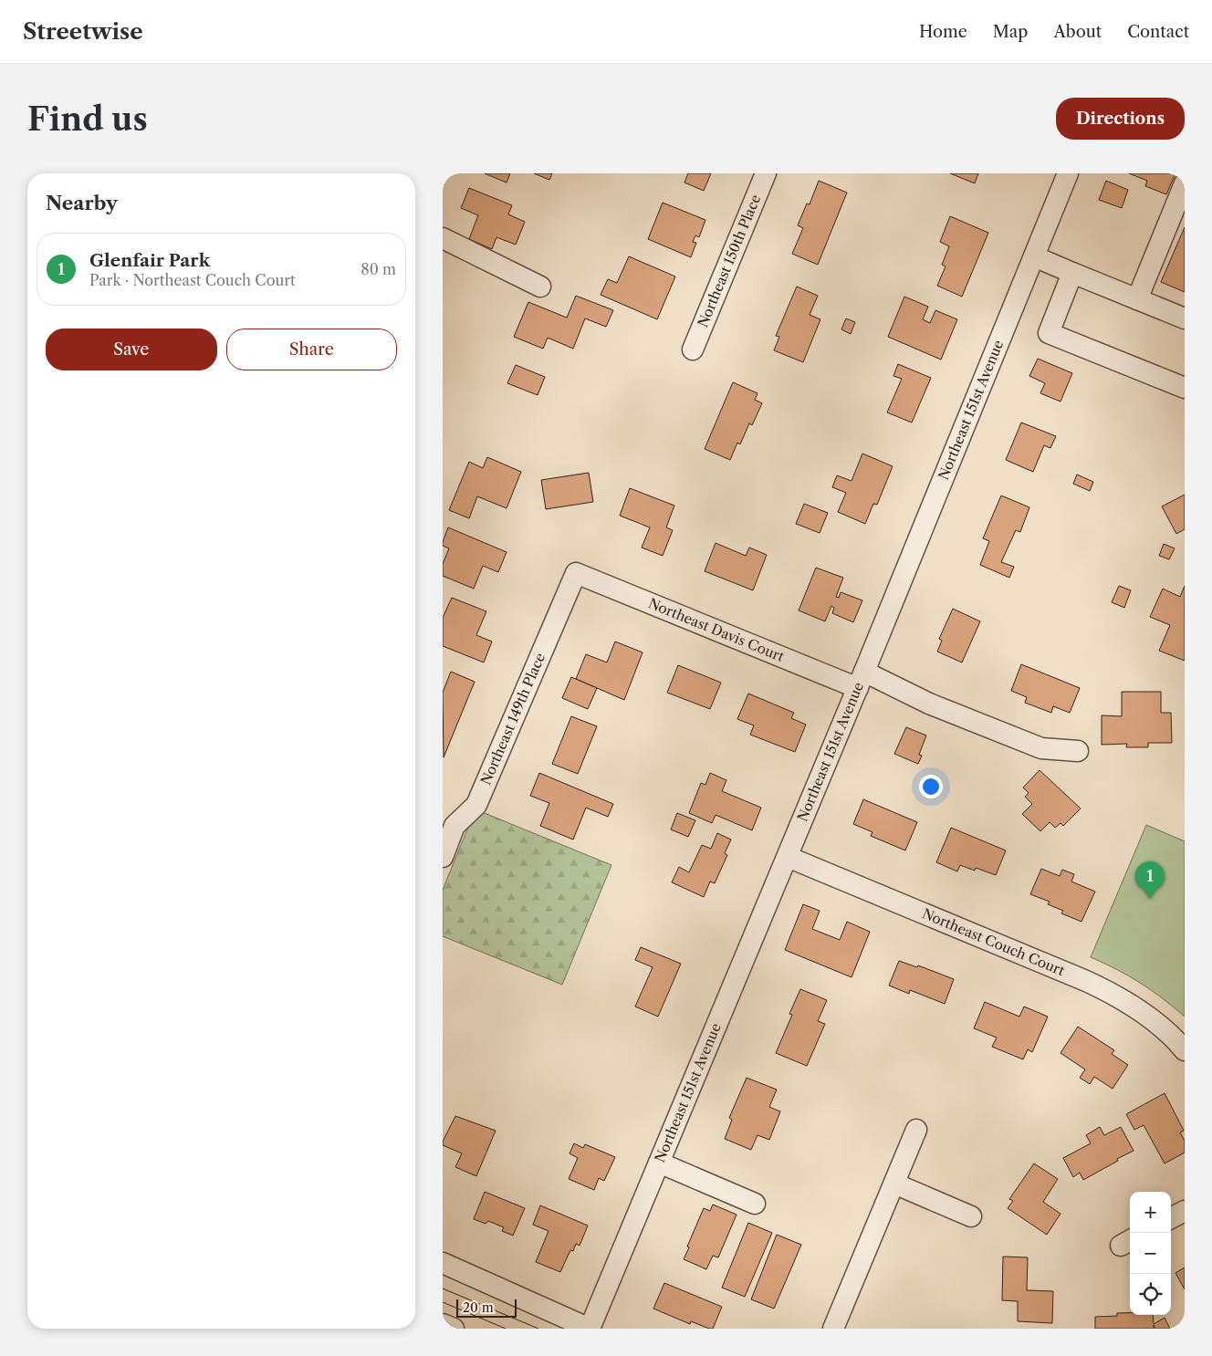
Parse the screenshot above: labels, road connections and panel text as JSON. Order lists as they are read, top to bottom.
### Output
{
  "streets": {
    "street": [
      "Northeast 150th Place",
      "Northeast 151st Avenue",
      "Northeast Davis Court",
      "Northeast 149th Place",
      "Northeast Couch Court"
    ]
  },
  "crossings": [
    ["Northeast 151st Avenue", "Northeast Davis Court"],
    ["Northeast 151st Avenue", "Northeast Couch Court"],
    ["Northeast Davis Court", "Northeast 149th Place"]
  ],
  "scale_bar": "20 m",
  "page": {
    "header": "Streetwise",
    "nav": [
      "Home",
      "Map",
      "About",
      "Contact"
    ],
    "buttons": [
      "Directions",
      ["Save", "Share"]
    ],
    "title": "Find us",
    "heading": "Nearby",
    "list": [
      {
        "mark": "1",
        "name": "Glenfair Park",
        "note": "Park · Northeast Couch Court",
        "value": "80 m"
      }
    ],
    "pins": "1",
    "map_buttons": ["+", "−"],
    "scale": "20 m"
  }
}
